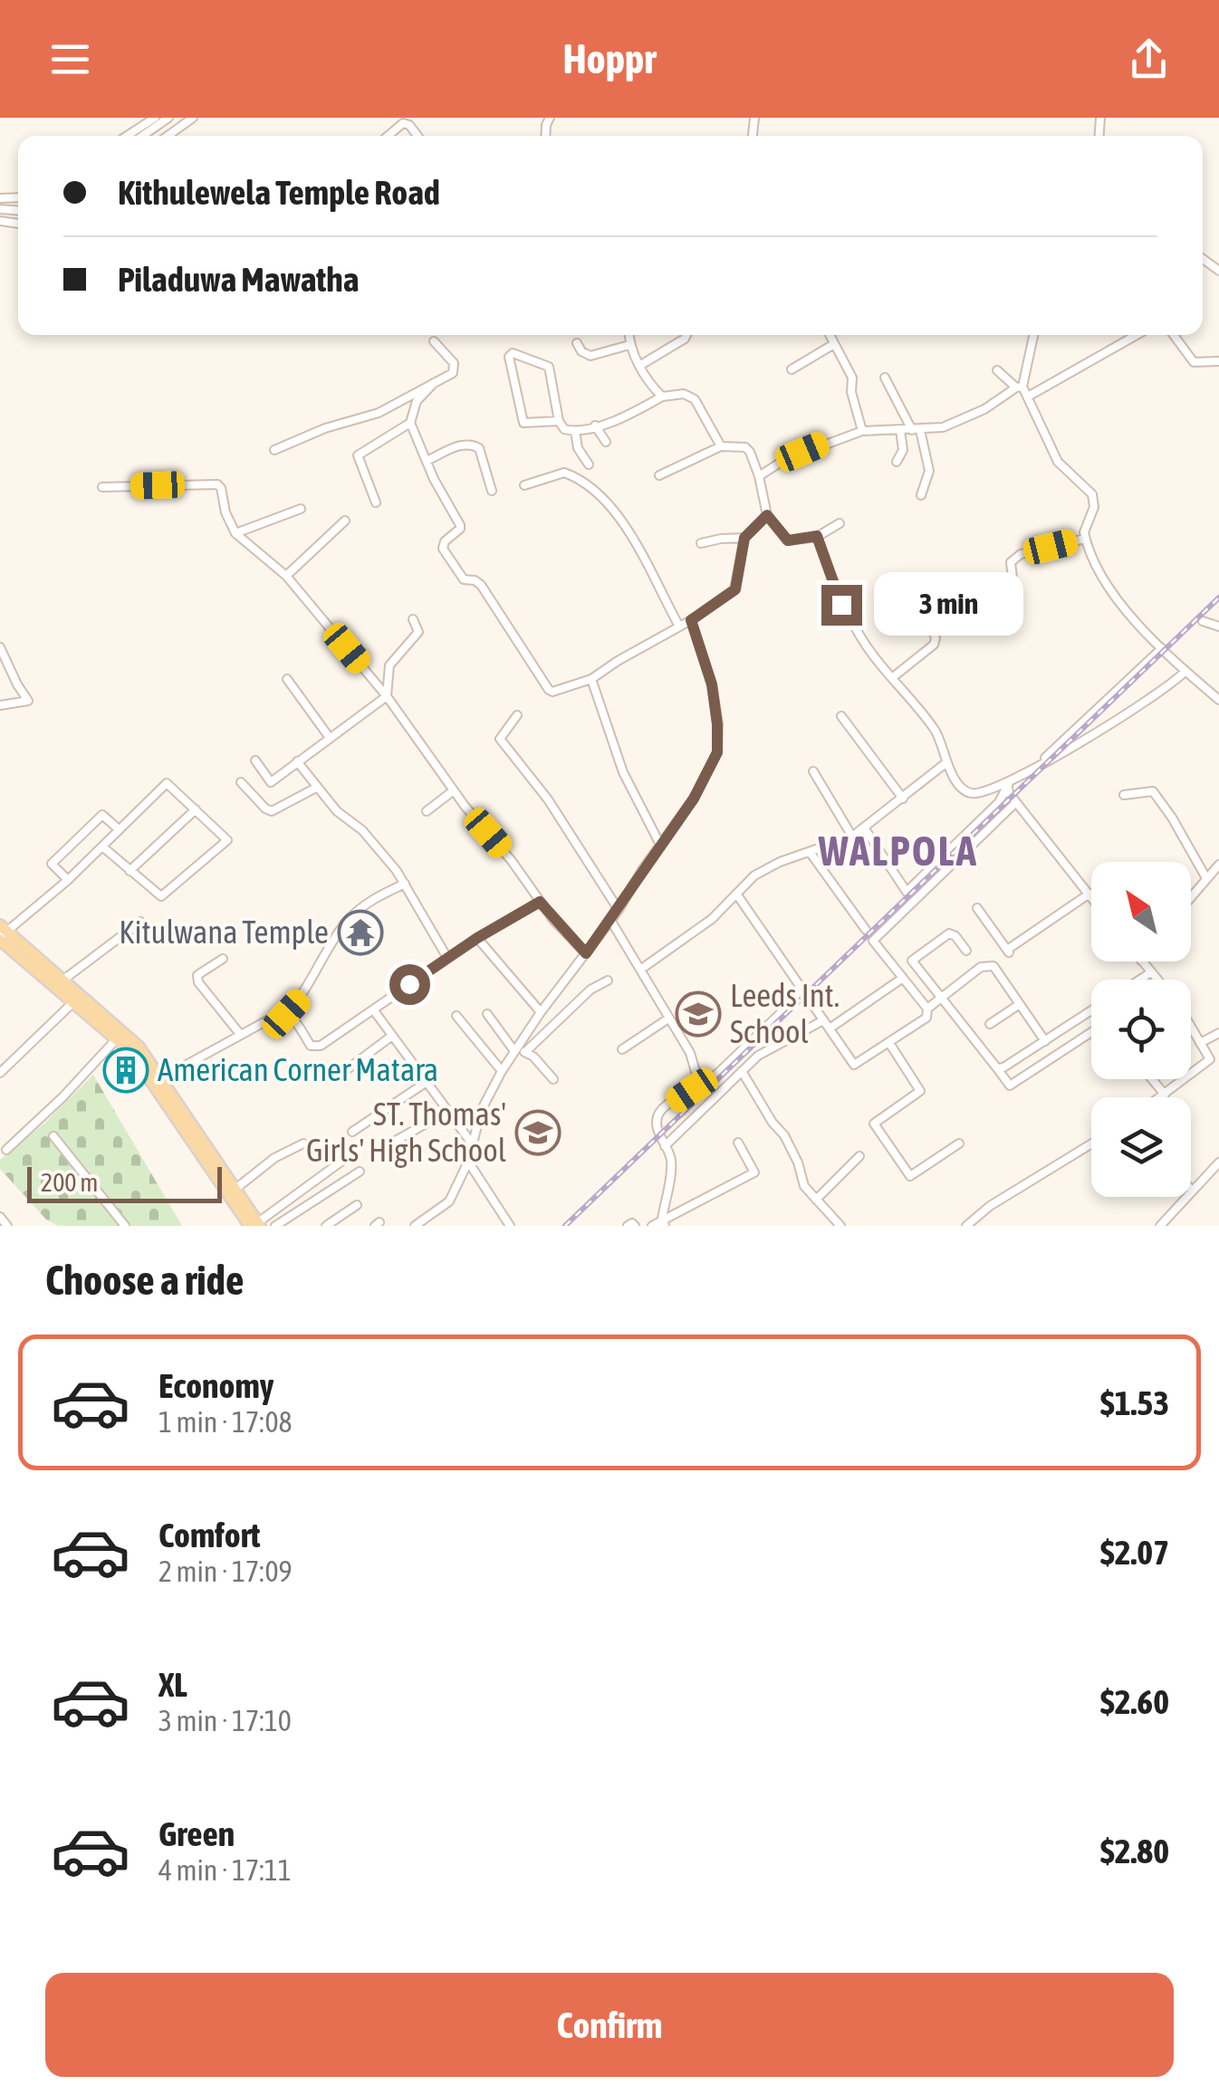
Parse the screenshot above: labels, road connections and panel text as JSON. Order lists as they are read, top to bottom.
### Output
{
  "districts": ["WALPOLA"],
  "places": {
    "temple": ["Kitulwana Temple"],
    "school or university": ["Leeds Int. School", "ST. Thomas' Girls' High School"],
    "building": ["American Corner Matara"]
  },
  "scale_bar": "200 m",
  "north": "top left",
  "page": {
    "header": "Hoppr",
    "banner": ["Kithulewela Temple Road", "Piladuwa Mawatha"],
    "bubble": "3 min",
    "scale": "200 m",
    "heading": "Choose a ride",
    "list": [
      {
        "name": "Economy",
        "note": "1 min · 17:08",
        "value": "$1.53"
      },
      {
        "name": "Comfort",
        "note": "2 min · 17:09",
        "value": "$2.07"
      },
      {
        "name": "XL",
        "note": "3 min · 17:10",
        "value": "$2.60"
      },
      {
        "name": "Green",
        "note": "4 min · 17:11",
        "value": "$2.80"
      }
    ],
    "buttons": "Confirm"
  }
}
